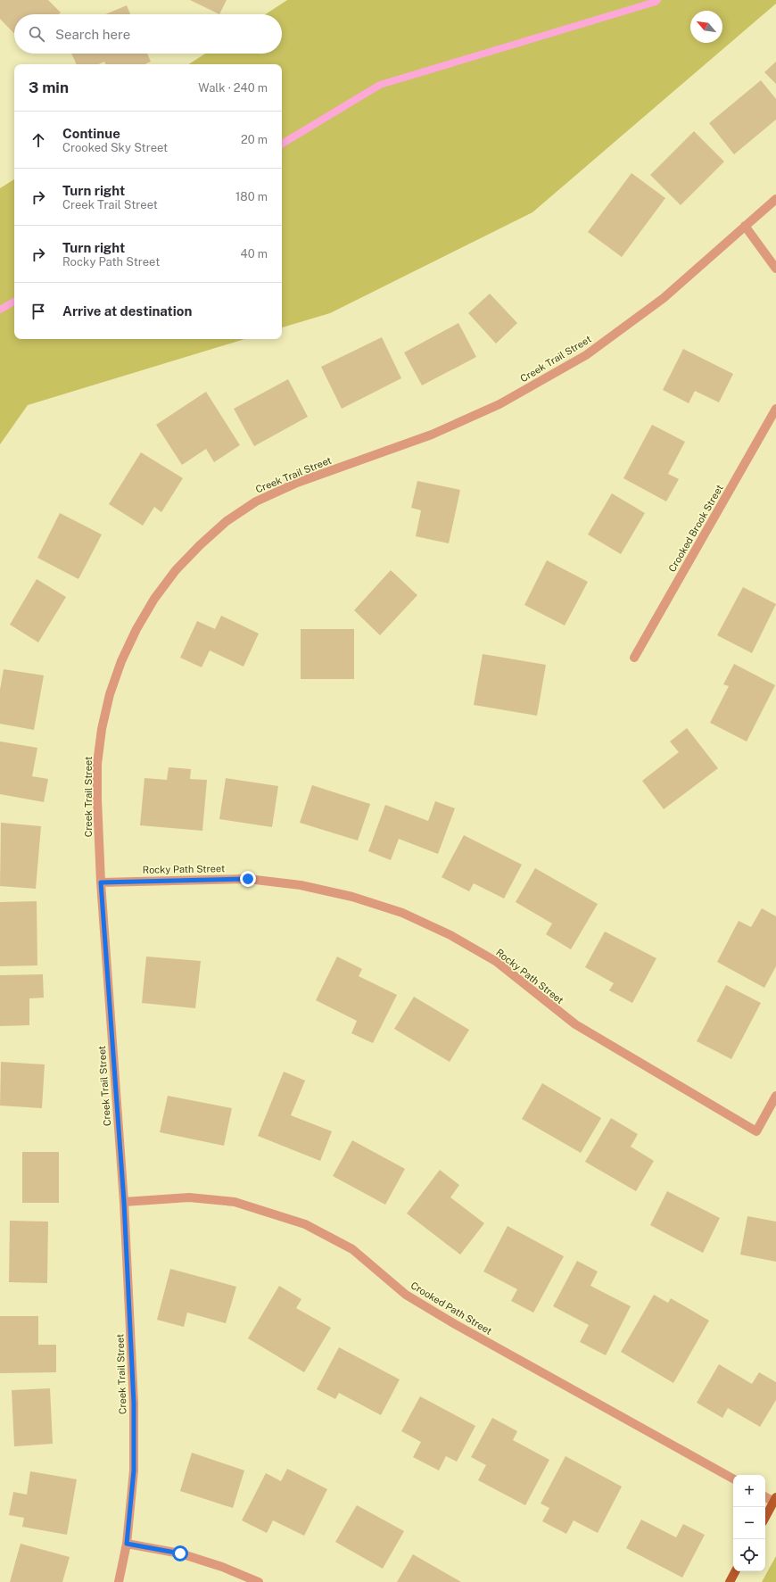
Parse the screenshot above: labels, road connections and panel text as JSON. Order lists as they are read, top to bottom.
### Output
{
  "streets": {
    "street": [
      "Creek Trail Street",
      "Crooked Brook Street",
      "Rocky Path Street",
      "Crooked Path Street"
    ]
  },
  "crossings": [
    ["Creek Trail Street", "Rocky Path Street"],
    ["Creek Trail Street", "Crooked Path Street"]
  ],
  "north": "top left",
  "page": {
    "search": "Search here",
    "heading": ["3 min", "Walk · 240 m"],
    "list": [
      ["Continue", "Crooked Sky Street", "20 m"],
      ["Turn right", "Creek Trail Street", "180 m"],
      ["Turn right", "Rocky Path Street", "40 m"],
      "Arrive at destination"
    ],
    "map_buttons": ["+", "−"]
  }
}
